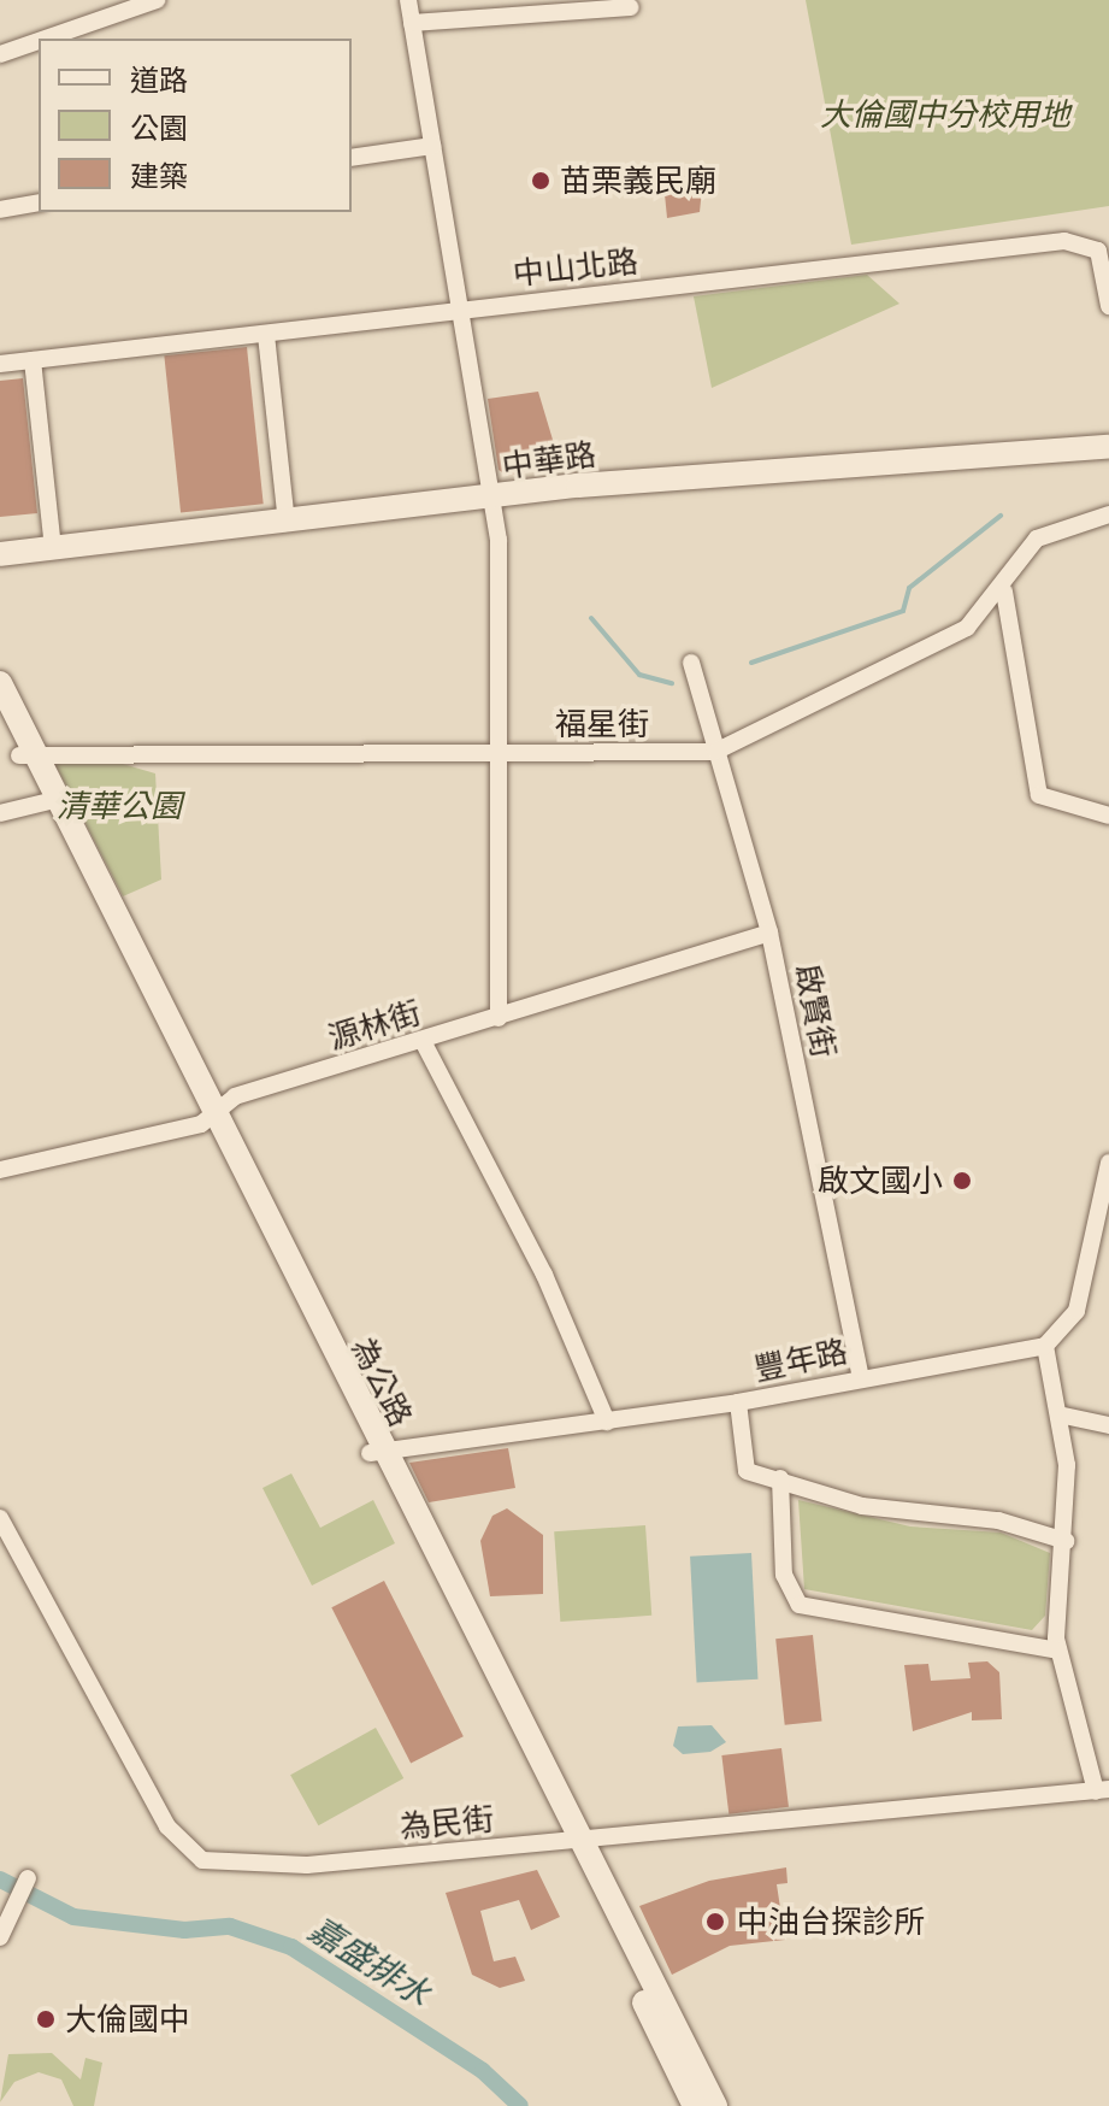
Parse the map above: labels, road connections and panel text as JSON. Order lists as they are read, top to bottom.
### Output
{
  "streets": {
    "street": [
      "中山北路",
      "中華路",
      "福星街",
      "啟賢街",
      "源林街",
      "豐年路",
      "為公路",
      "為民街"
    ]
  },
  "crossings": [
    ["福星街", "啟賢街"],
    ["福星街", "為公路"],
    ["啟賢街", "源林街"],
    ["啟賢街", "豐年路"],
    ["源林街", "為公路"],
    ["豐年路", "為公路"],
    ["為公路", "為民街"]
  ],
  "water": ["嘉盛排水"],
  "parks": ["大倫國中分校用地", "清華公園"],
  "places": [
    "苗栗義民廟",
    "啟文國小",
    "中油台探診所",
    "大倫國中"
  ],
  "legend": ["道路", "公園", "建築"]
}
